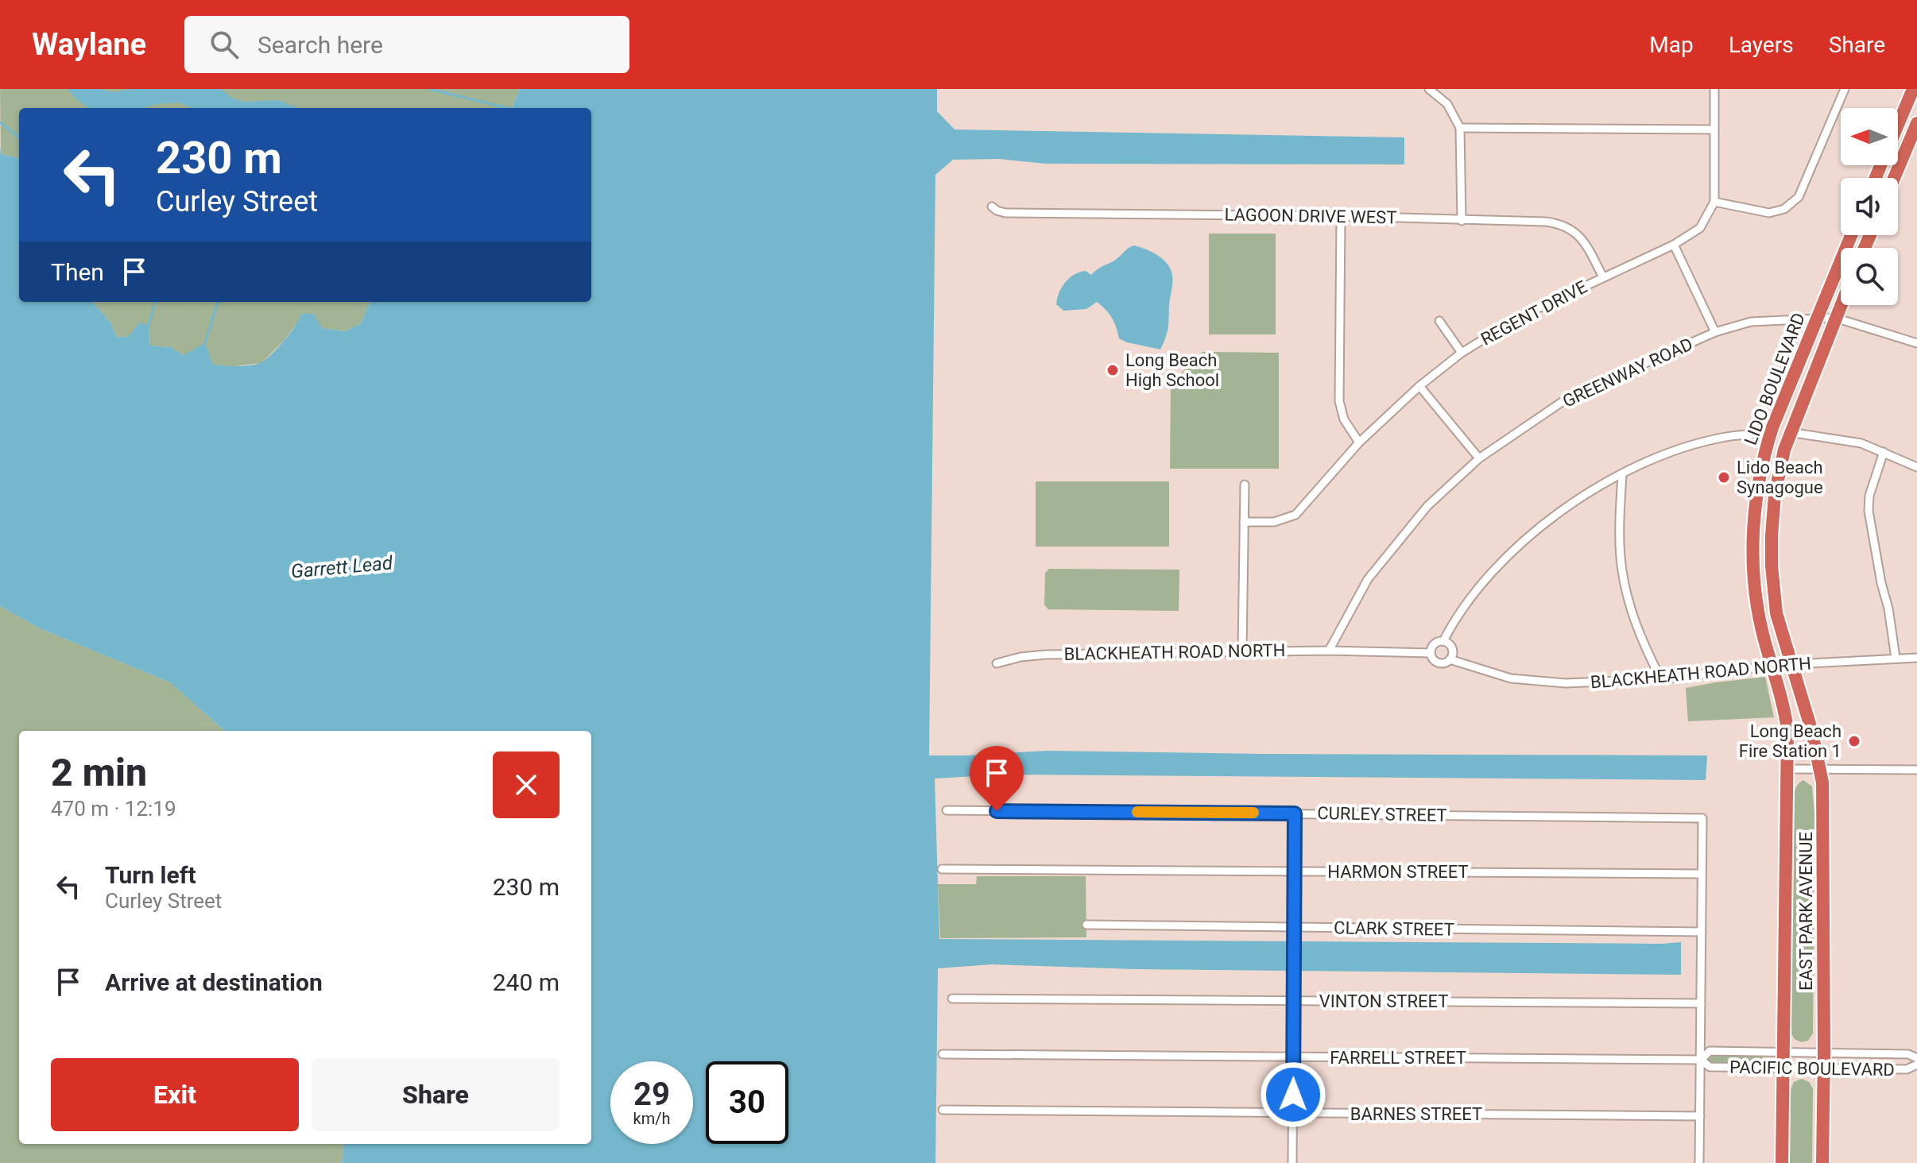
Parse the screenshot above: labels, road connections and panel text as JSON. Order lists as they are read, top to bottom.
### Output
{
  "streets": {
    "highway": ["LIDO BOULEVARD", "EAST PARK AVENUE"],
    "street": [
      "LAGOON DRIVE WEST",
      "REGENT DRIVE",
      "GREENWAY ROAD",
      "BLACKHEATH ROAD NORTH",
      "CURLEY STREET",
      "HARMON STREET",
      "CLARK STREET",
      "VINTON STREET",
      "FARRELL STREET",
      "PACIFIC BOULEVARD",
      "BARNES STREET"
    ]
  },
  "crossings": [
    ["LAGOON DRIVE WEST", "REGENT DRIVE"],
    ["GREENWAY ROAD", "LIDO BOULEVARD"],
    ["GREENWAY ROAD", "BLACKHEATH ROAD NORTH"],
    ["LIDO BOULEVARD", "BLACKHEATH ROAD NORTH"],
    ["LIDO BOULEVARD", "EAST PARK AVENUE"],
    ["BLACKHEATH ROAD NORTH", "EAST PARK AVENUE"],
    ["CURLEY STREET", "HARMON STREET"],
    ["EAST PARK AVENUE", "PACIFIC BOULEVARD"],
    ["FARRELL STREET", "PACIFIC BOULEVARD"]
  ],
  "water": ["Garrett Lead"],
  "places": ["Long Beach High School", "Lido Beach Synagogue", "Long Beach Fire Station 1"],
  "north": "left",
  "page": {
    "header": "Waylane",
    "search": "Search here",
    "nav": ["Map", "Layers", "Share"],
    "turn": ["230 m", "Curley Street"],
    "then": "Then",
    "heading": ["2 min", "470 m · 12:19"],
    "list": [
      {
        "name": "Turn left",
        "note": "Curley Street",
        "value": "230 m"
      },
      {
        "name": "Arrive at destination",
        "value": "240 m"
      }
    ],
    "buttons": ["Exit", "Share"],
    "speed": "29 km/h",
    "limit": "30"
  }
}
